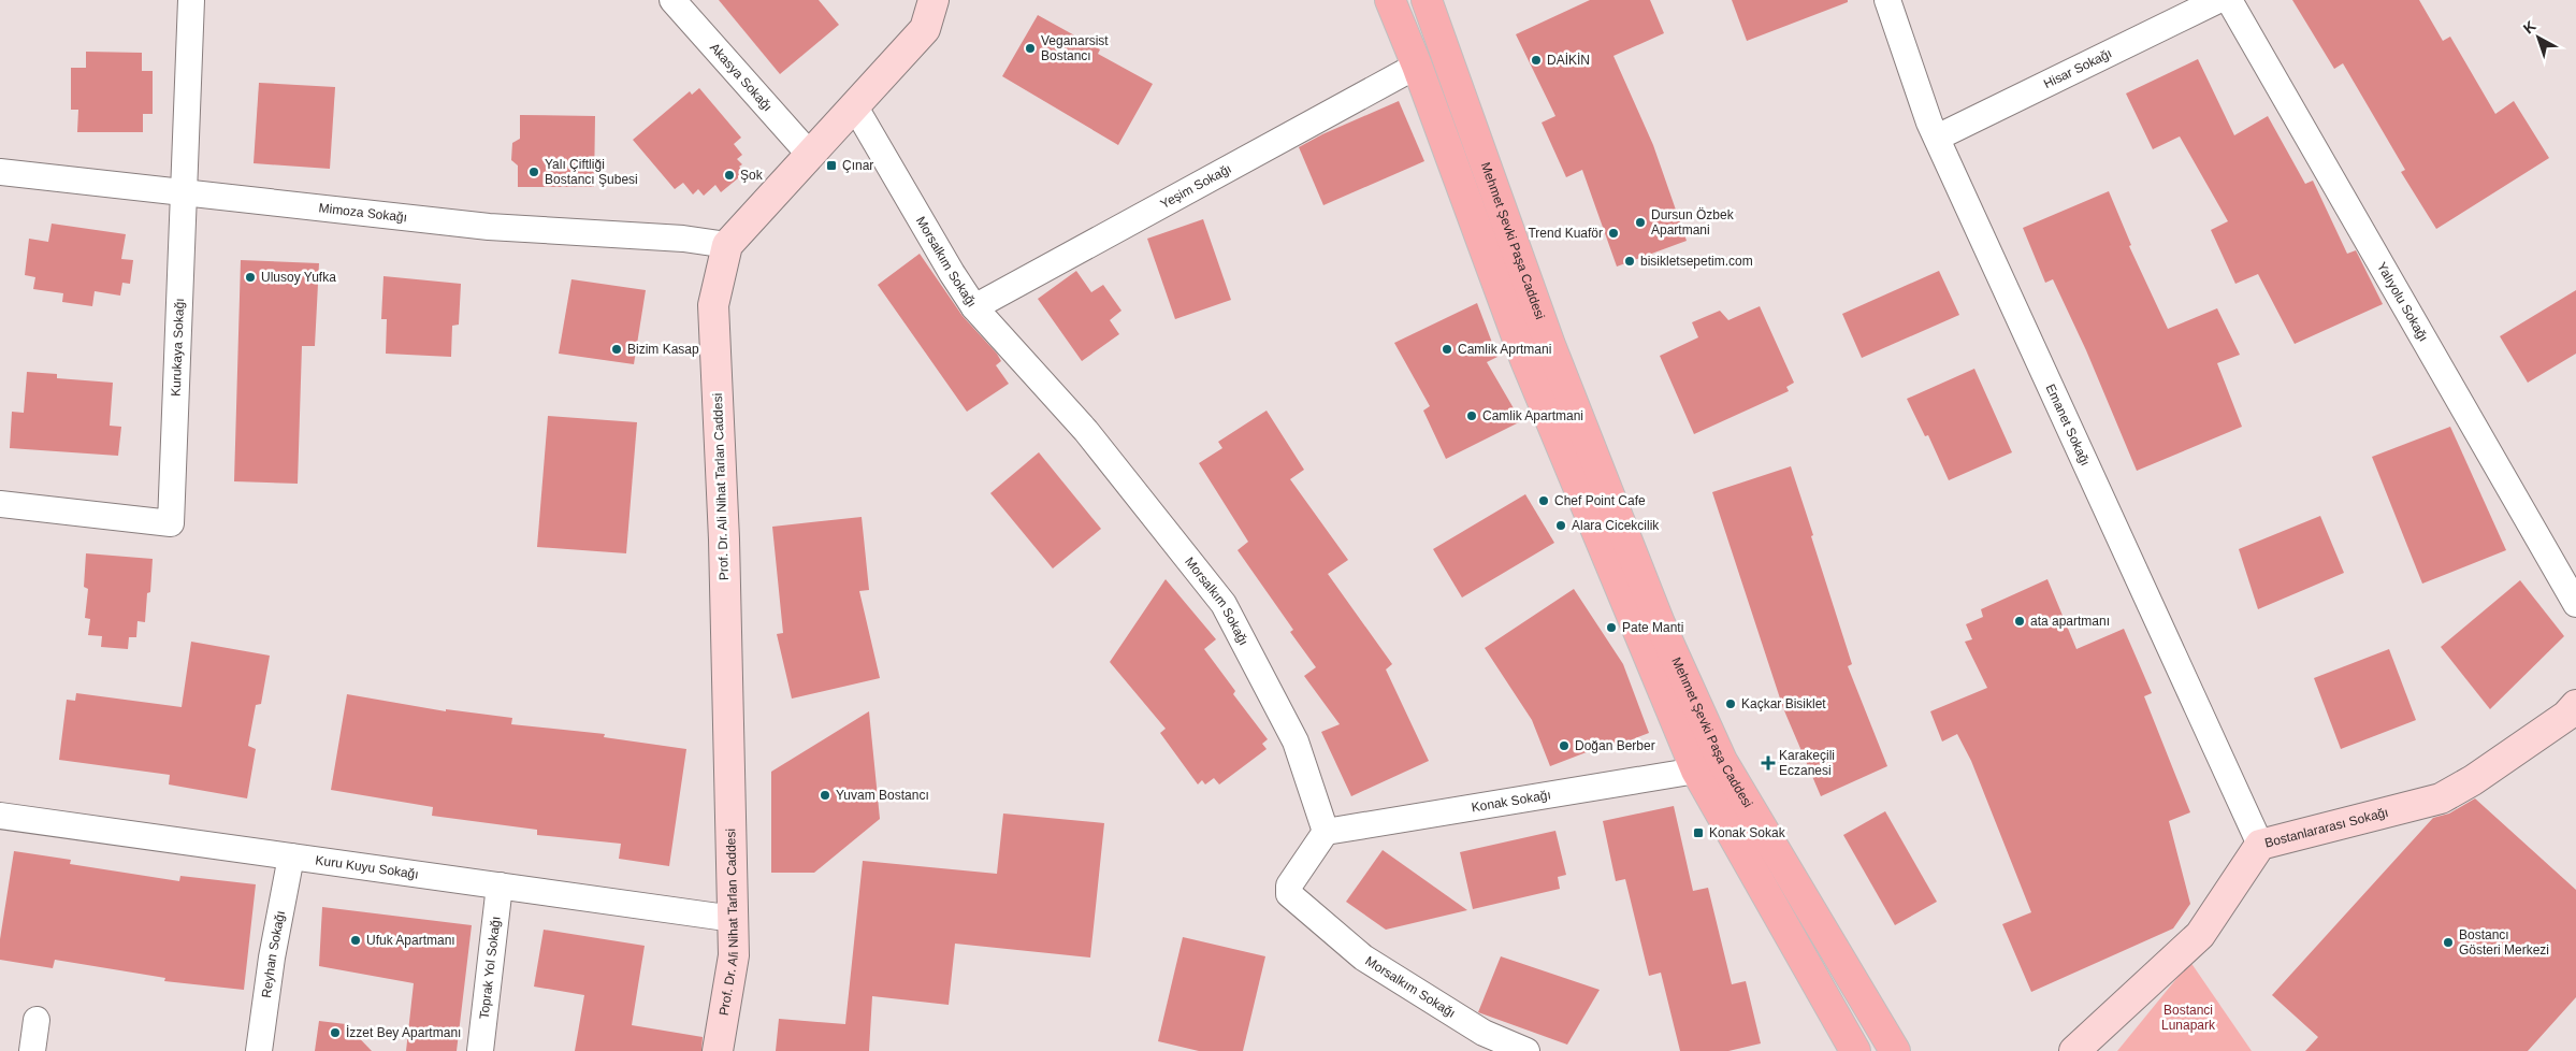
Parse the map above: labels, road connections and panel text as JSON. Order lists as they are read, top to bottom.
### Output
{
  "streets": {
    "main road": ["Mehmet Şevki Paşa Caddesi", "Prof. Dr. Ali Nihat Tarlan Caddesi", "Bostanlararası Sokağı"],
    "street": [
      "Hisar Sokağı",
      "Akasya Sokağı",
      "Yeşim Sokağı",
      "Mimoza Sokağı",
      "Morsalkım Sokağı",
      "Yalıyolu Sokağı",
      "Kurukaya Sokağı",
      "Emanet Sokağı",
      "Konak Sokağı",
      "Kuru Kuyu Sokağı",
      "Reyhan Sokağı",
      "Toprak Yol Sokağı"
    ]
  },
  "crossings": [
    ["Hisar Sokağı", "Emanet Sokağı"],
    ["Akasya Sokağı", "Prof. Dr. Ali Nihat Tarlan Caddesi"],
    ["Yeşim Sokağı", "Mehmet Şevki Paşa Caddesi"],
    ["Yeşim Sokağı", "Morsalkım Sokağı"],
    ["Mimoza Sokağı", "Kurukaya Sokağı"],
    ["Mimoza Sokağı", "Prof. Dr. Ali Nihat Tarlan Caddesi"],
    ["Mehmet Şevki Paşa Caddesi", "Konak Sokağı"],
    ["Morsalkım Sokağı", "Prof. Dr. Ali Nihat Tarlan Caddesi"],
    ["Morsalkım Sokağı", "Konak Sokağı"],
    ["Emanet Sokağı", "Bostanlararası Sokağı"],
    ["Prof. Dr. Ali Nihat Tarlan Caddesi", "Kuru Kuyu Sokağı"],
    ["Kuru Kuyu Sokağı", "Reyhan Sokağı"],
    ["Kuru Kuyu Sokağı", "Toprak Yol Sokağı"]
  ],
  "parks": ["Bostanci Lunapark"],
  "places": {
    "other": [
      "Veganarsist Bostancı",
      "DAİKİN",
      "Yalı Çiftliği Bostancı Şubesi",
      "Şok",
      "Dursun Özbek Apartmani",
      "Trend Kuaför",
      "bisikletsepetim.com",
      "Ulusoy Yufka",
      "Bizim Kasap",
      "Camlik Aprtmani",
      "Camlik Apartmani",
      "Chef Point Cafe",
      "Alara Cicekcilik",
      "ata apartmanı",
      "Pate Manti",
      "Kaçkar Bisiklet",
      "Doğan Berber",
      "Yuvam Bostancı",
      "Ufuk Apartmanı",
      "Bostancı Gösteri Merkezi",
      "İzzet Bey Apartmanı"
    ],
    "transit": ["Çınar", "Konak Sokak"],
    "health": ["Karakeçili Eczanesi"]
  },
  "north": "top left"
}
